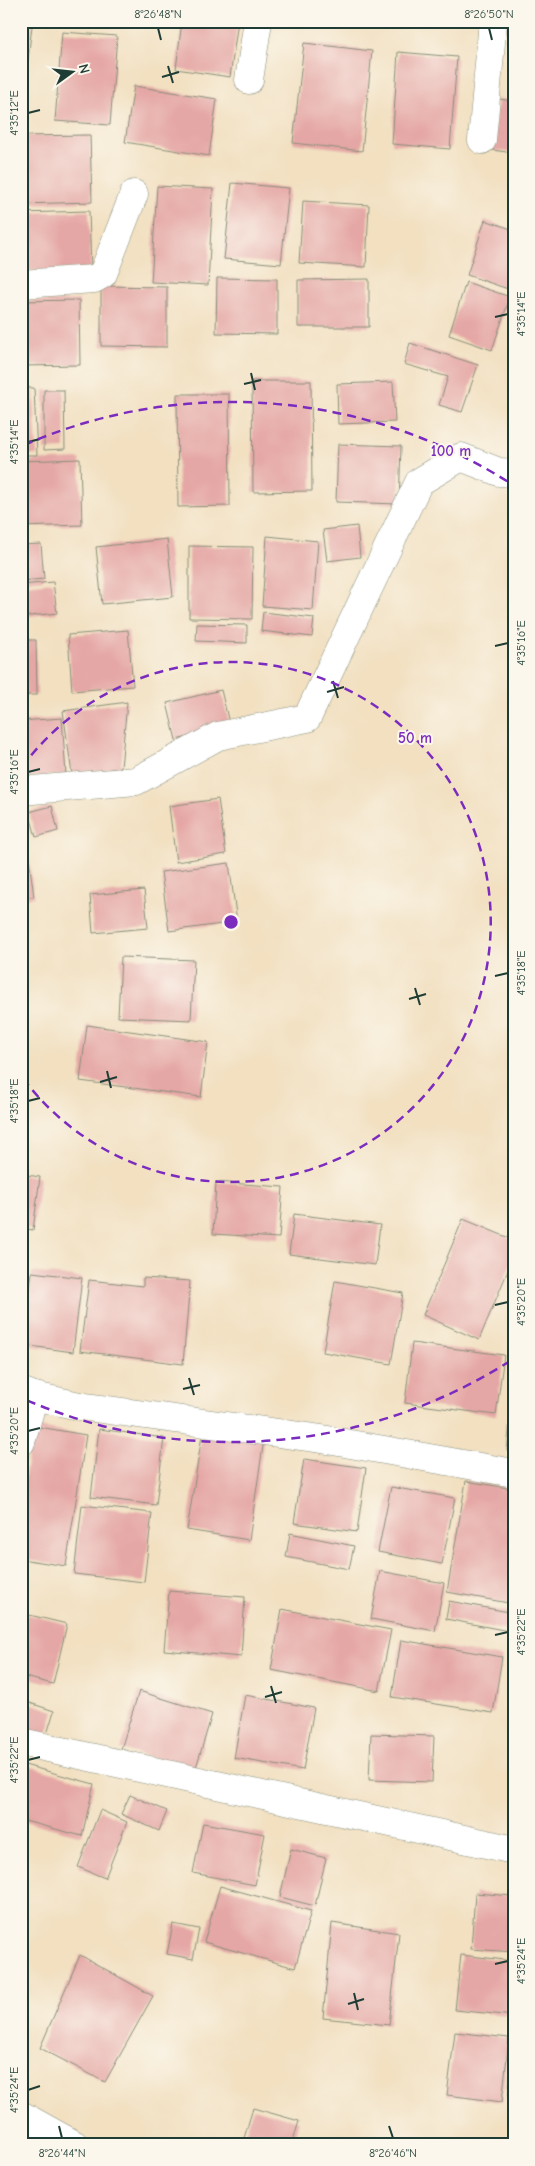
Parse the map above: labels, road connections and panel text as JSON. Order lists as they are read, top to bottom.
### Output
{
  "north": "right",
  "coordinates": [
    "8°26'48\"N",
    "8°26'50\"N",
    "4°35'12\"E",
    "4°35'14\"E",
    "4°35'16\"E",
    "4°35'18\"E",
    "4°35'20\"E",
    "4°35'22\"E",
    "4°35'24\"E",
    "8°26'44\"N",
    "8°26'46\"N"
  ],
  "rings": ["100 m", "50 m"]
}
